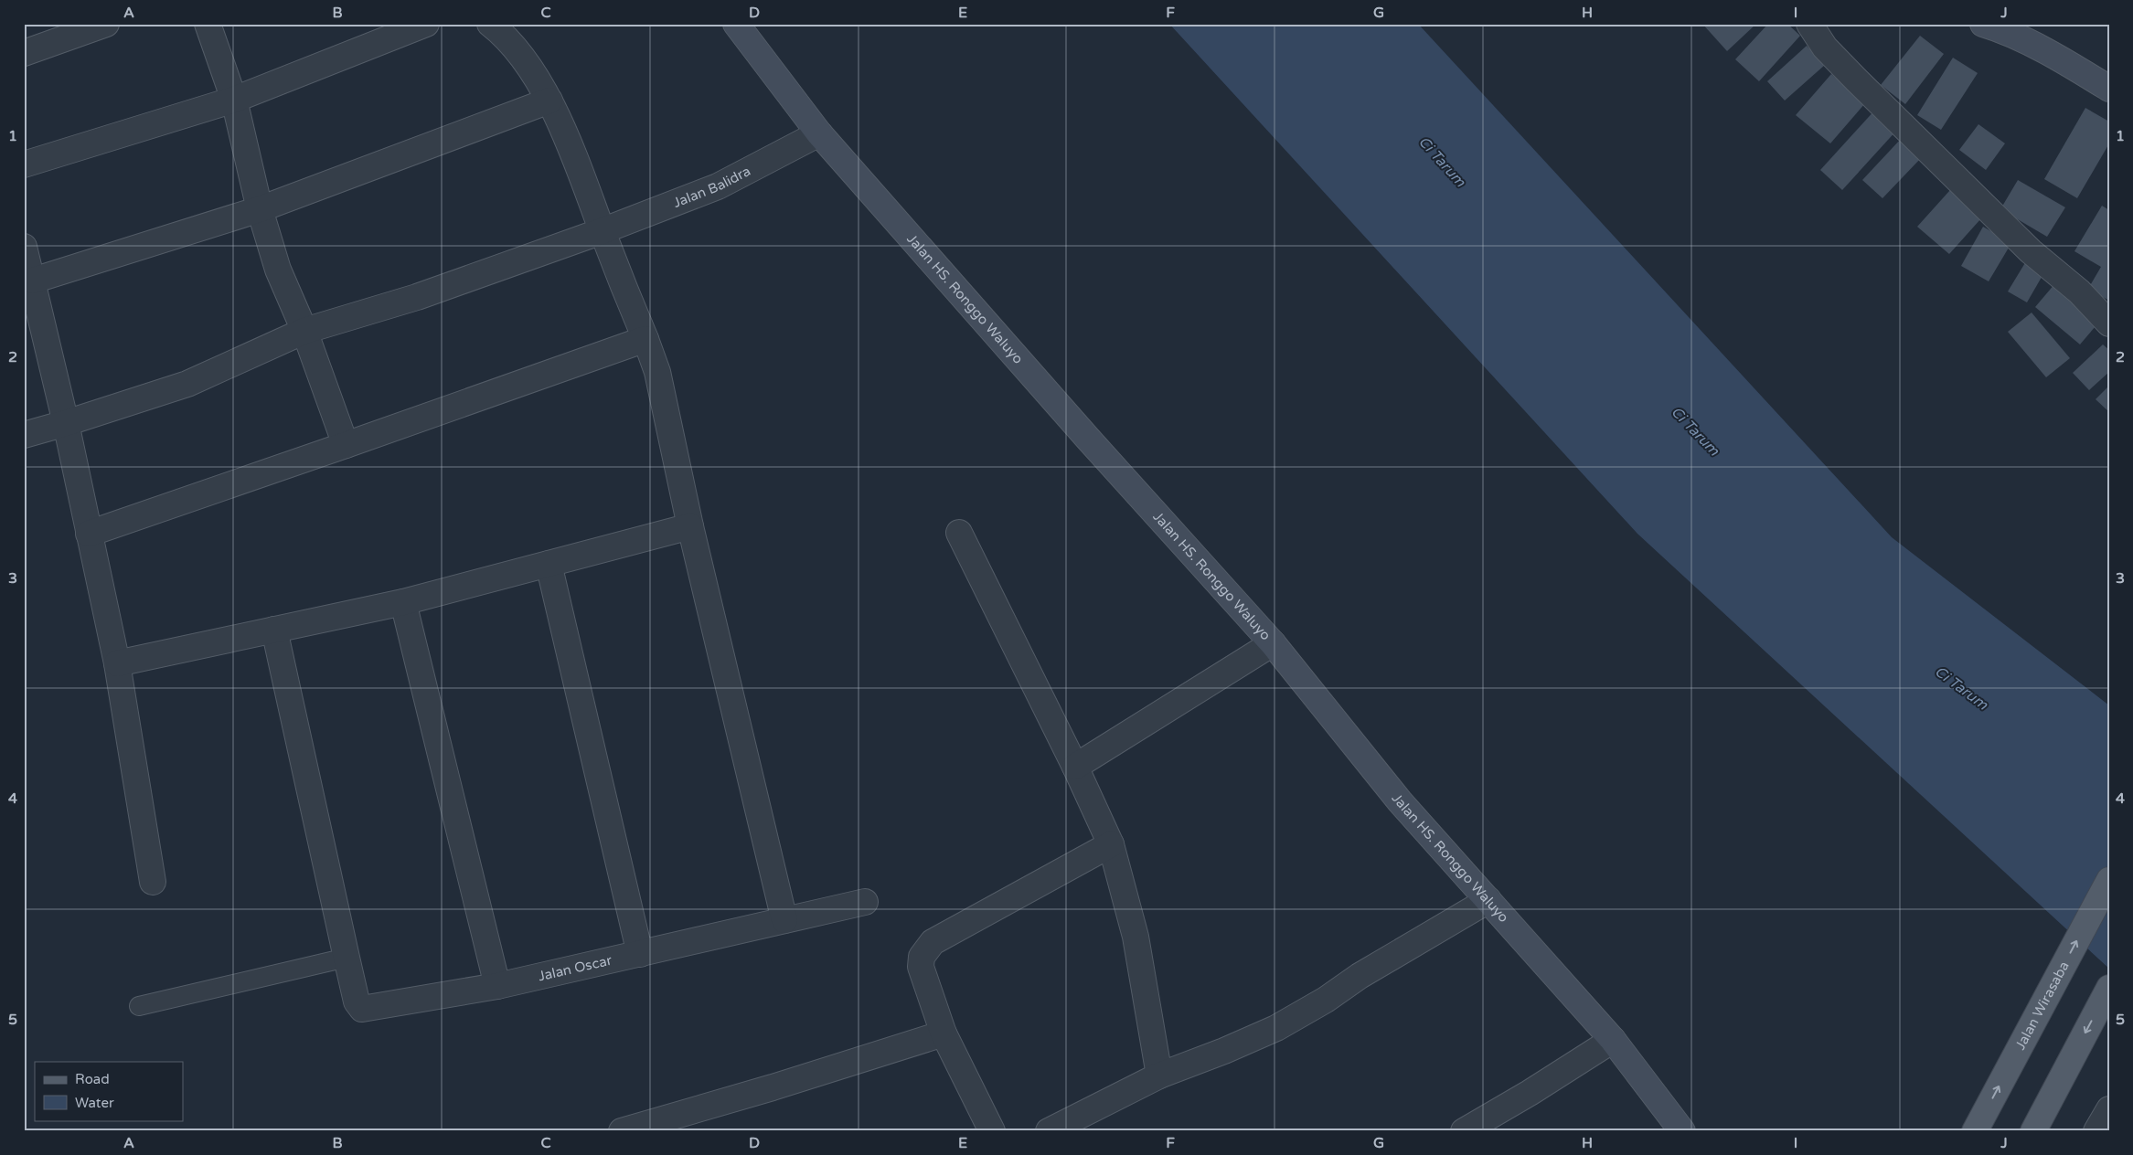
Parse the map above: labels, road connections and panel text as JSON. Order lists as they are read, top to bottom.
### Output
{
  "streets": {
    "main road": ["Jalan Wirasaba"],
    "street": ["Jalan Balidra", "Jalan HS. Ronggo Waluyo", "Jalan Oscar"]
  },
  "crossings": [
    ["Jalan Balidra", "Jalan HS. Ronggo Waluyo"]
  ],
  "water": ["Ci Tarum"],
  "legend": ["Road", "Water"],
  "grid": {
    "columns": [
      "A",
      "B",
      "C",
      "D",
      "E",
      "F",
      "G",
      "H",
      "I",
      "J"
    ],
    "rows": [
      "1",
      "2",
      "3",
      "4",
      "5"
    ]
  }
}
